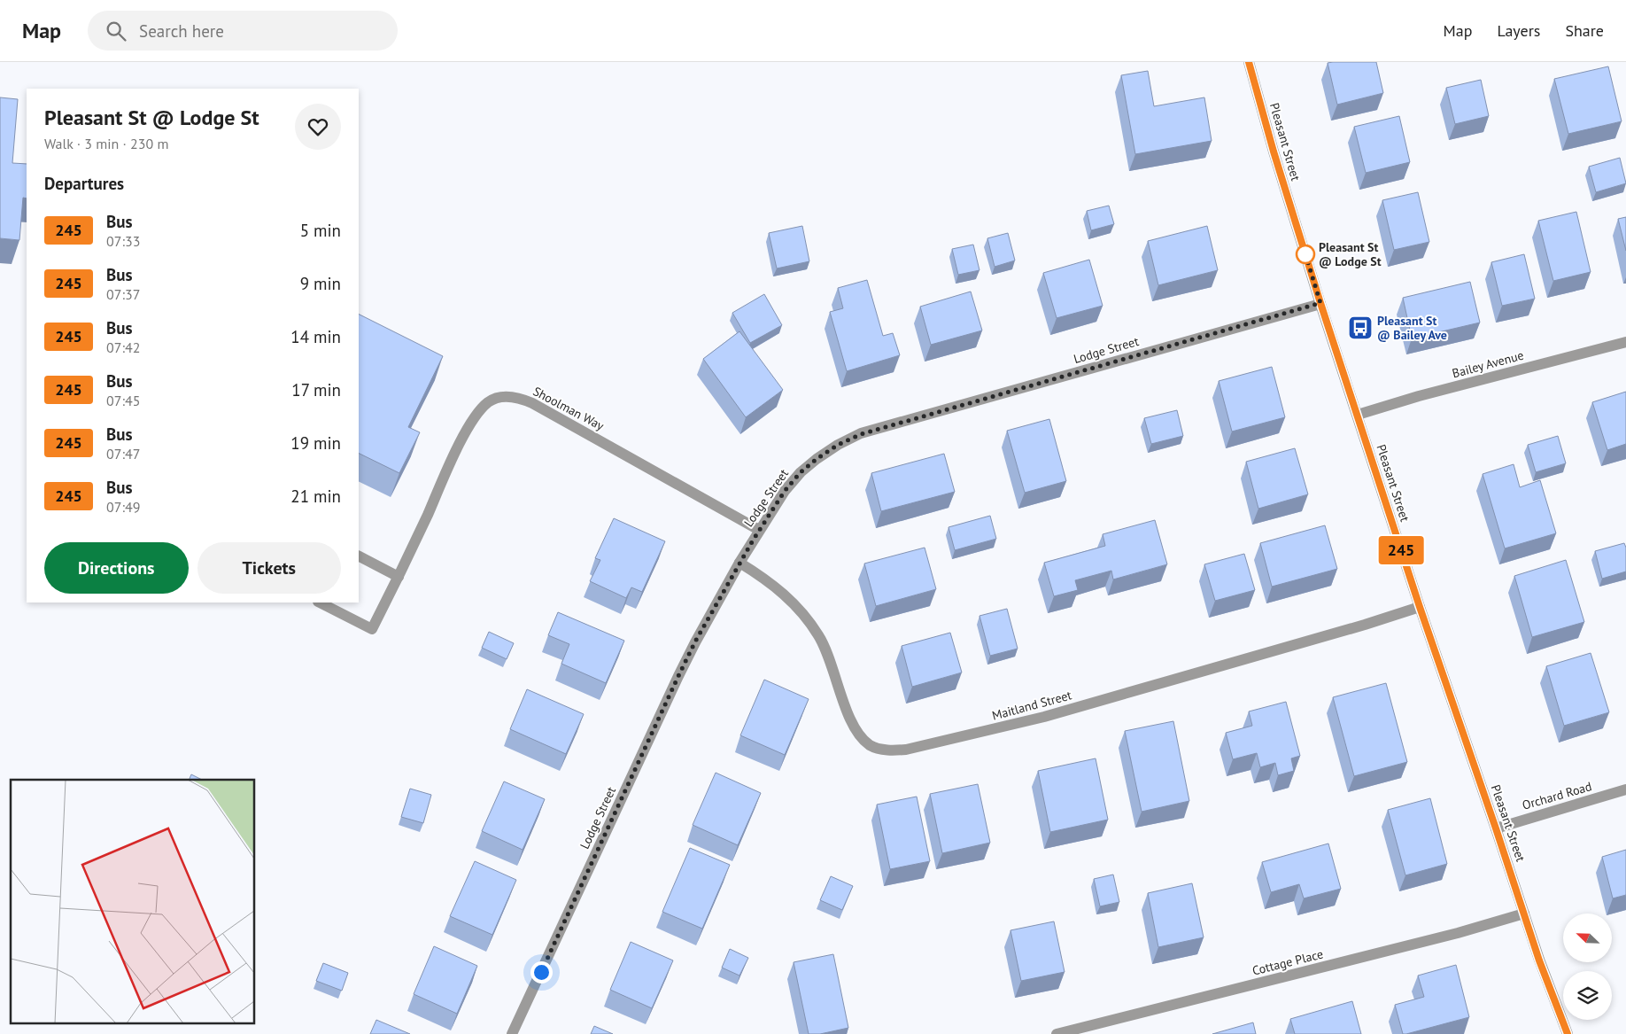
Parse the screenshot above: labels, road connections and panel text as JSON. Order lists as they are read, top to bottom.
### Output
{
  "streets": {
    "street": [
      "Pleasant Street",
      "Lodge Street",
      "Bailey Avenue",
      "Shoolman Way",
      "Maitland Street",
      "Orchard Road",
      "Cottage Place"
    ]
  },
  "crossings": [
    ["Pleasant Street", "Lodge Street"],
    ["Pleasant Street", "Bailey Avenue"],
    ["Pleasant Street", "Maitland Street"],
    ["Pleasant Street", "Orchard Road"],
    ["Pleasant Street", "Cottage Place"],
    ["Lodge Street", "Shoolman Way"],
    ["Lodge Street", "Maitland Street"]
  ],
  "places": {
    "other": ["Pleasant St @ Lodge St"],
    "bus stop": ["Pleasant St @ Bailey Ave"]
  },
  "lines": ["bus line 245"],
  "north": "top left",
  "page": {
    "header": "Map",
    "search": "Search here",
    "nav": ["Map", "Layers", "Share"],
    "on_map": "245",
    "heading": [
      ["Pleasant St @ Lodge St", "Walk · 3 min · 230 m"],
      "Departures"
    ],
    "list": [
      {
        "mark": "245",
        "name": "Bus",
        "note": "07:33",
        "value": "5 min"
      },
      {
        "mark": "245",
        "name": "Bus",
        "note": "07:37",
        "value": "9 min"
      },
      {
        "mark": "245",
        "name": "Bus",
        "note": "07:42",
        "value": "14 min"
      },
      {
        "mark": "245",
        "name": "Bus",
        "note": "07:45",
        "value": "17 min"
      },
      {
        "mark": "245",
        "name": "Bus",
        "note": "07:47",
        "value": "19 min"
      },
      {
        "mark": "245",
        "name": "Bus",
        "note": "07:49",
        "value": "21 min"
      }
    ],
    "buttons": ["Directions", "Tickets"]
  }
}
